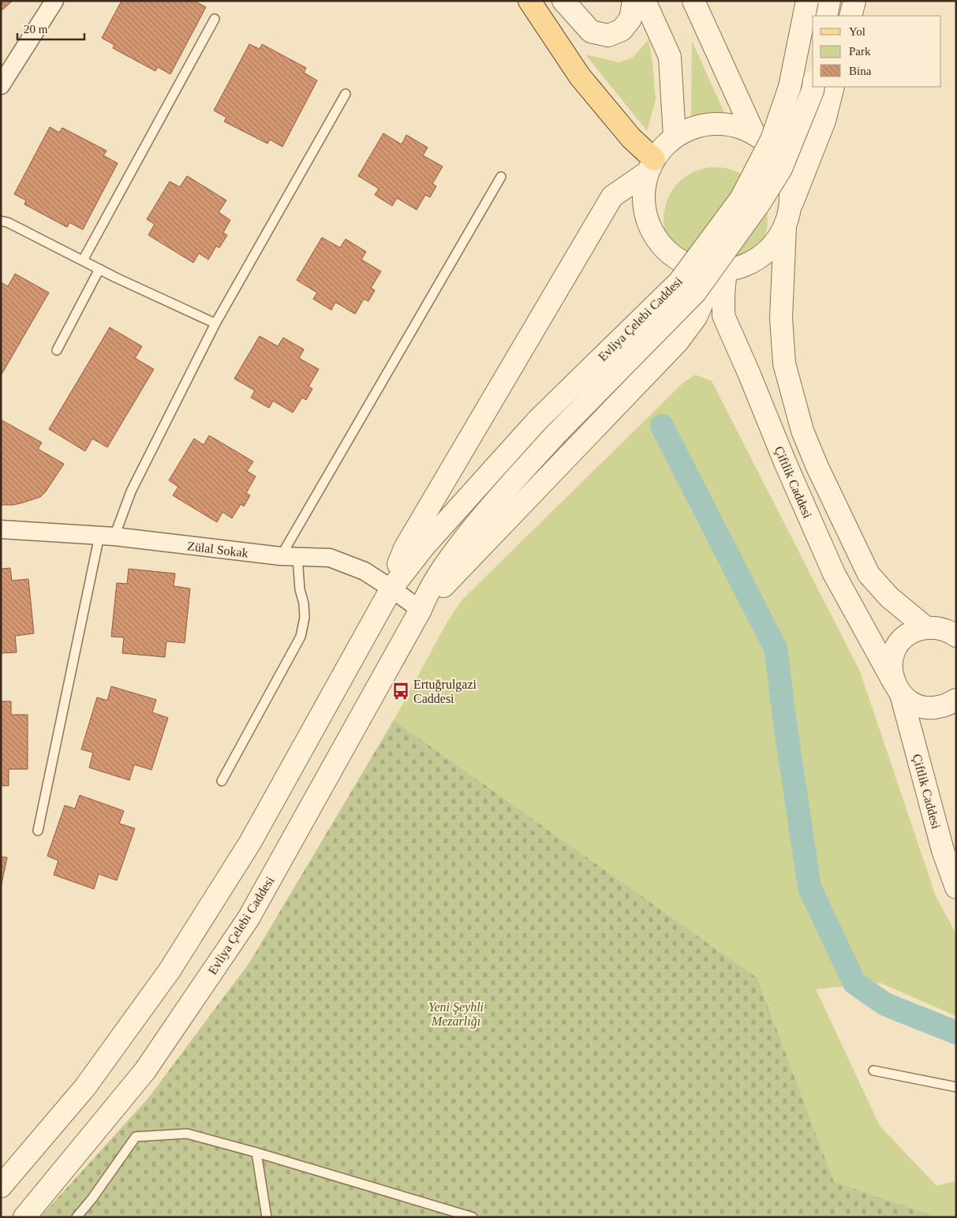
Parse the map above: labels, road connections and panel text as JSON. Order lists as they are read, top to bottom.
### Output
{
  "streets": {
    "street": ["Evliya Çelebi Caddesi", "Çiftlik Caddesi", "Zülal Sokak"]
  },
  "crossings": [
    ["Evliya Çelebi Caddesi", "Çiftlik Caddesi"],
    ["Evliya Çelebi Caddesi", "Zülal Sokak"]
  ],
  "parks": ["Yeni Şeyhli Mezarlığı"],
  "places": {
    "bus stop": ["Ertuğrulgazi Caddesi"]
  },
  "legend": ["Yol", "Park", "Bina"],
  "scale_bar": "20 m"
}
